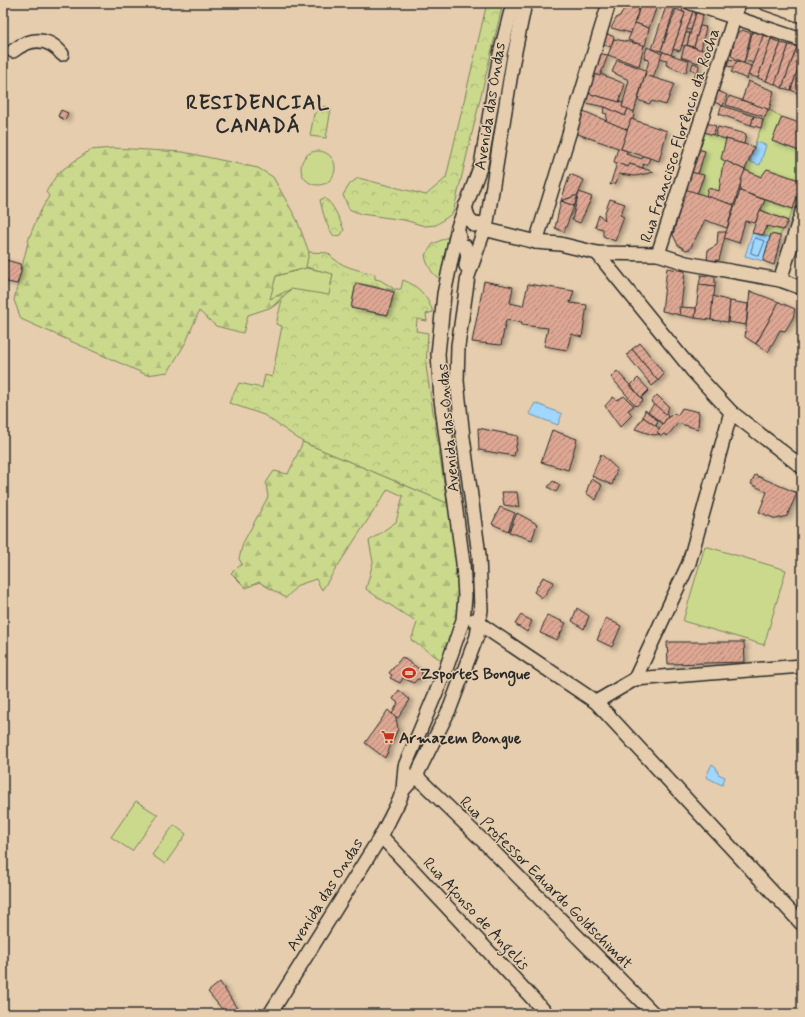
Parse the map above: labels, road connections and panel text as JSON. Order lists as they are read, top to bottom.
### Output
{
  "streets": {
    "street": [
      "Avenida das Ondas",
      "Rua Francisco Florêncio da Rocha",
      "Rua Professor Eduardo Goldschimdt",
      "Rua Afonso de Angelis"
    ]
  },
  "crossings": [
    ["Avenida das Ondas", "Rua Professor Eduardo Goldschimdt"],
    ["Avenida das Ondas", "Rua Afonso de Angelis"]
  ],
  "districts": ["RESIDENCIAL CANADÁ"],
  "places": {
    "sports": ["Zsportes Bongue"],
    "supermarket": ["Armazem Bongue"]
  }
}
